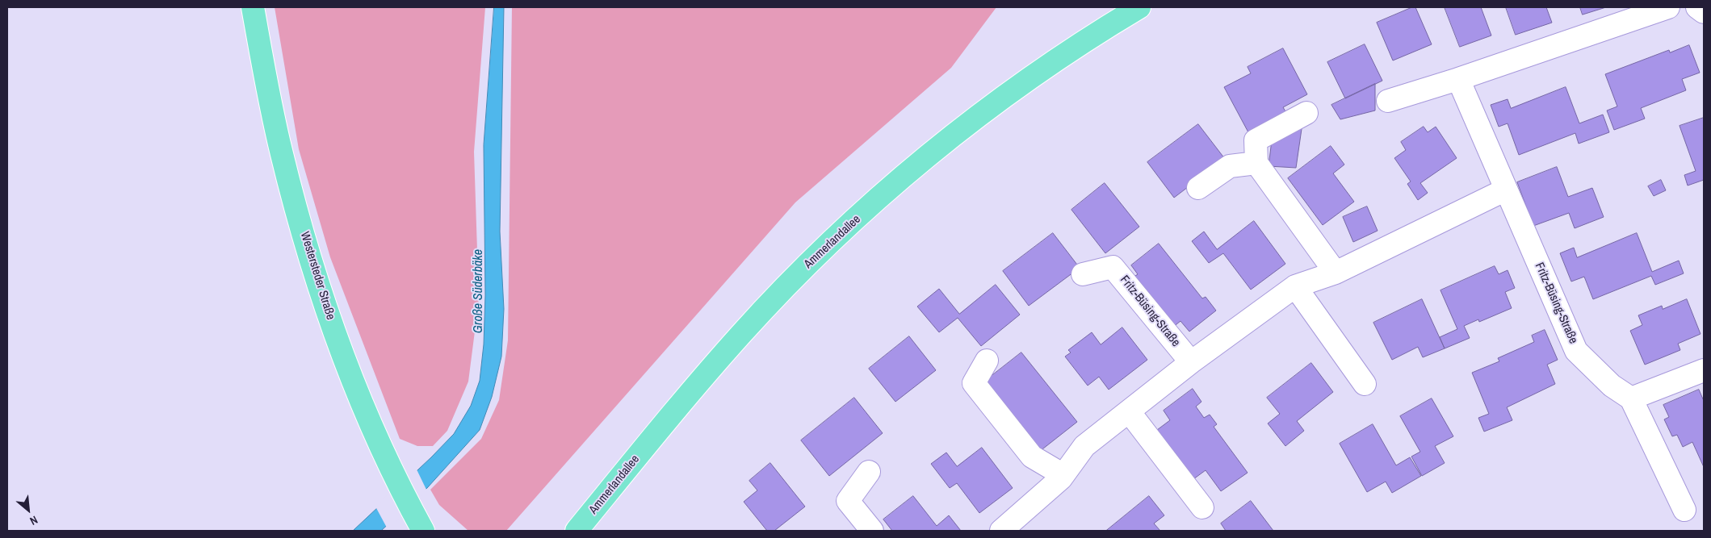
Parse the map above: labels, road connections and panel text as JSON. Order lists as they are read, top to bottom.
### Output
{
  "streets": {
    "main road": ["Ammerlandallee", "Westersteder Straße"],
    "street": ["Fritz-Büsing-Straße"]
  },
  "water": ["Große Süderbäke"],
  "north": "bottom right"
}
